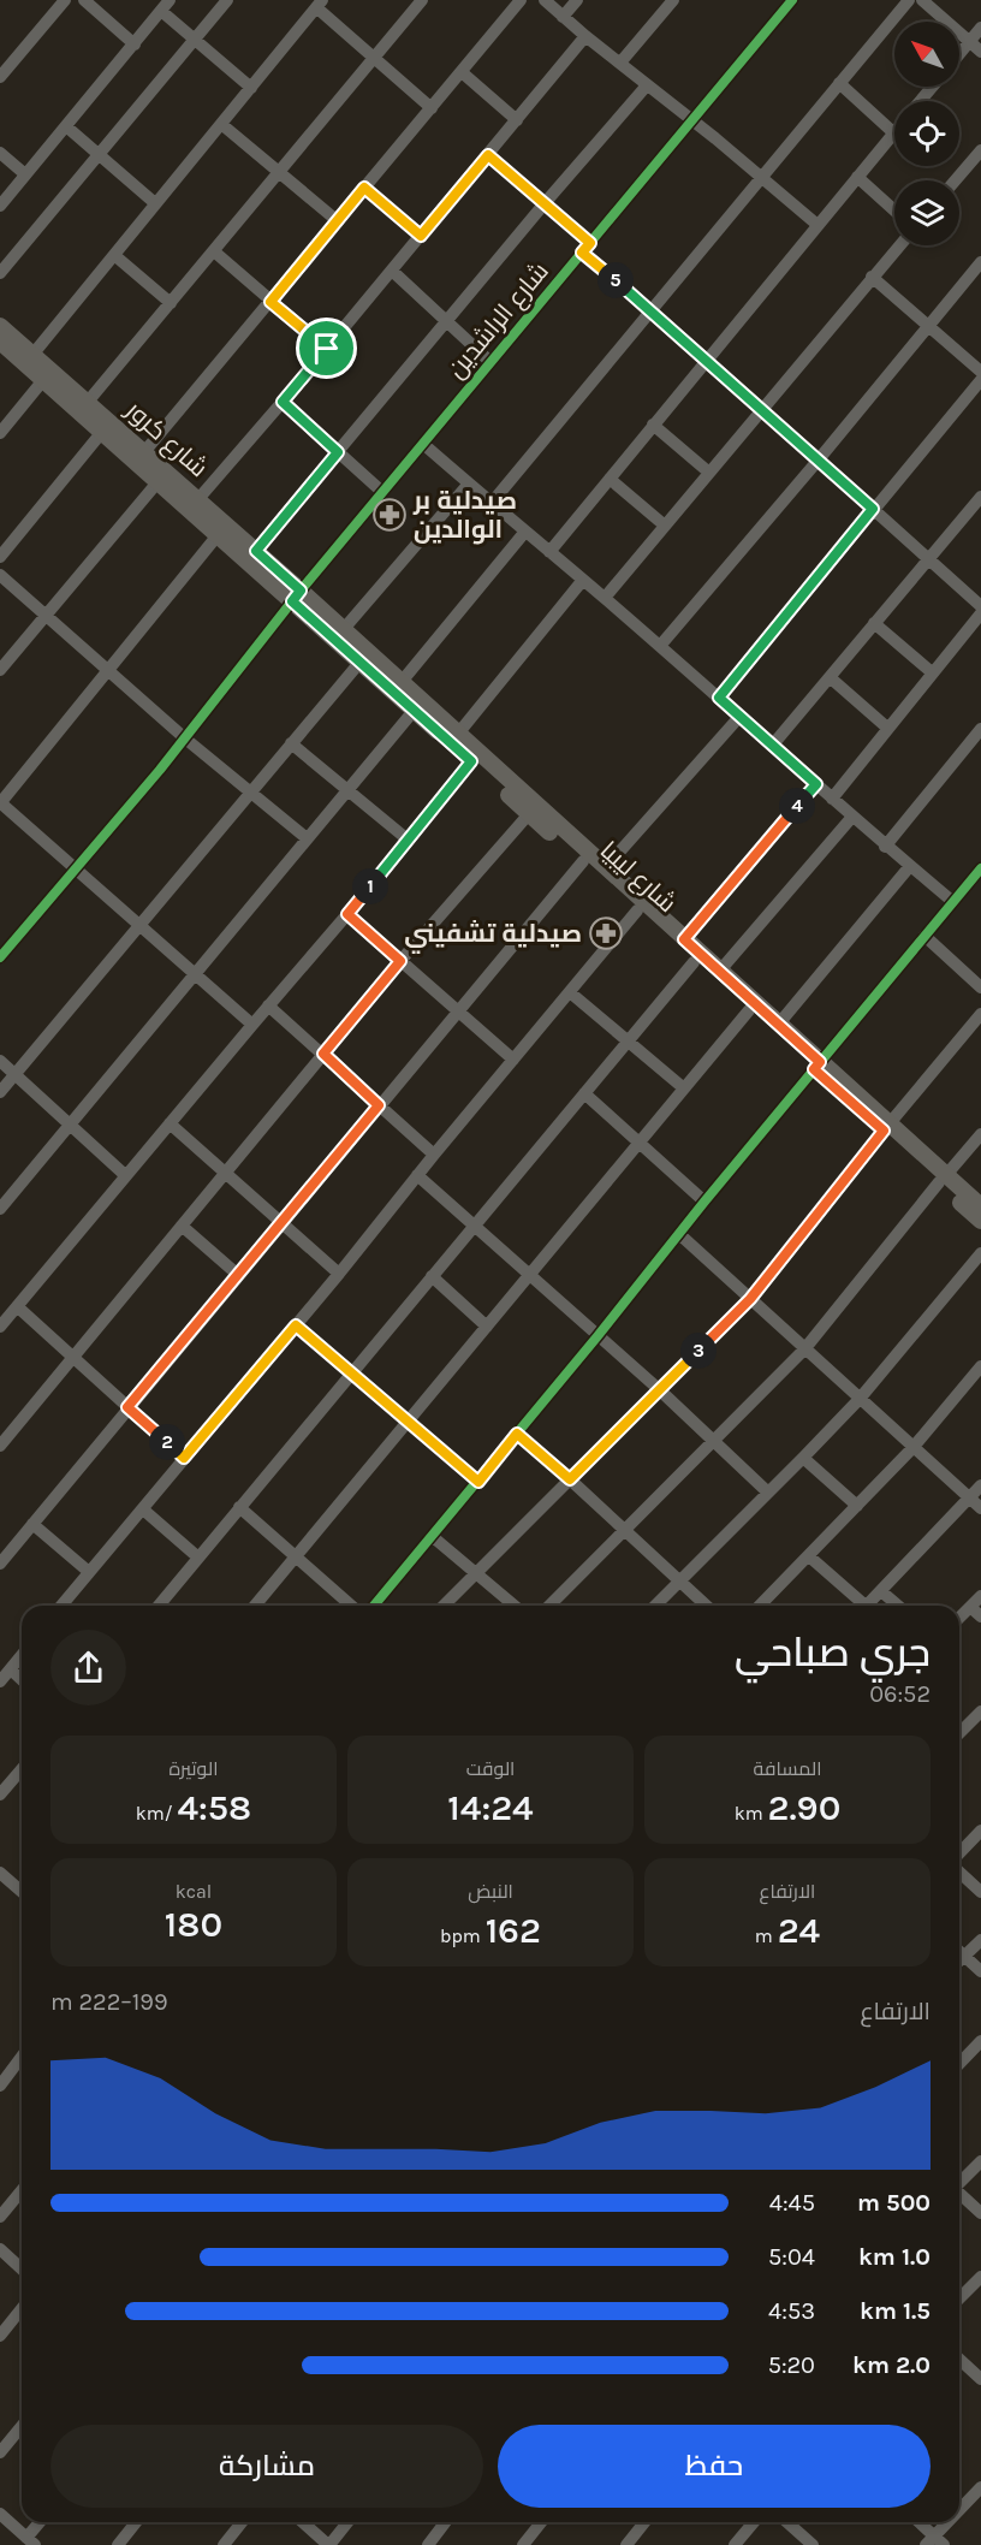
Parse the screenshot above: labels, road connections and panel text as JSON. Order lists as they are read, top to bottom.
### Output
{
  "streets": {
    "main road": ["شارع كرور", "شارع ليبيا"],
    "street": ["شارع الراشدين"]
  },
  "crossings": [
    ["شارع الراشدين", "شارع كرور"],
    ["شارع الراشدين", "شارع ليبيا"],
    ["شارع كرور", "شارع ليبيا"]
  ],
  "places": {
    "pharmacy": ["صيدلية بر الوالدين", "صيدلية تشفيني"]
  },
  "north": "top left",
  "page": {
    "pins": [
      "5",
      "4",
      "1",
      "3",
      "2"
    ],
    "heading": ["جري صباحي", "06:52"],
    "stats": [
      ["المسافة", "2.90 km"],
      ["الوقت", "14:24"],
      ["الوتيرة", "4:58 /km"],
      ["الارتفاع", "24 m"],
      ["النبض", "162 bpm"],
      ["kcal", "180"]
    ],
    "chart": ["الارتفاع", "199–222 m"],
    "list": [
      {
        "name": "500 m",
        "note": "4:45"
      },
      {
        "name": "1.0 km",
        "note": "5:04"
      },
      {
        "name": "1.5 km",
        "note": "4:53"
      },
      {
        "name": "2.0 km",
        "note": "5:20"
      }
    ],
    "buttons": ["حفظ", "مشاركة"]
  }
}
